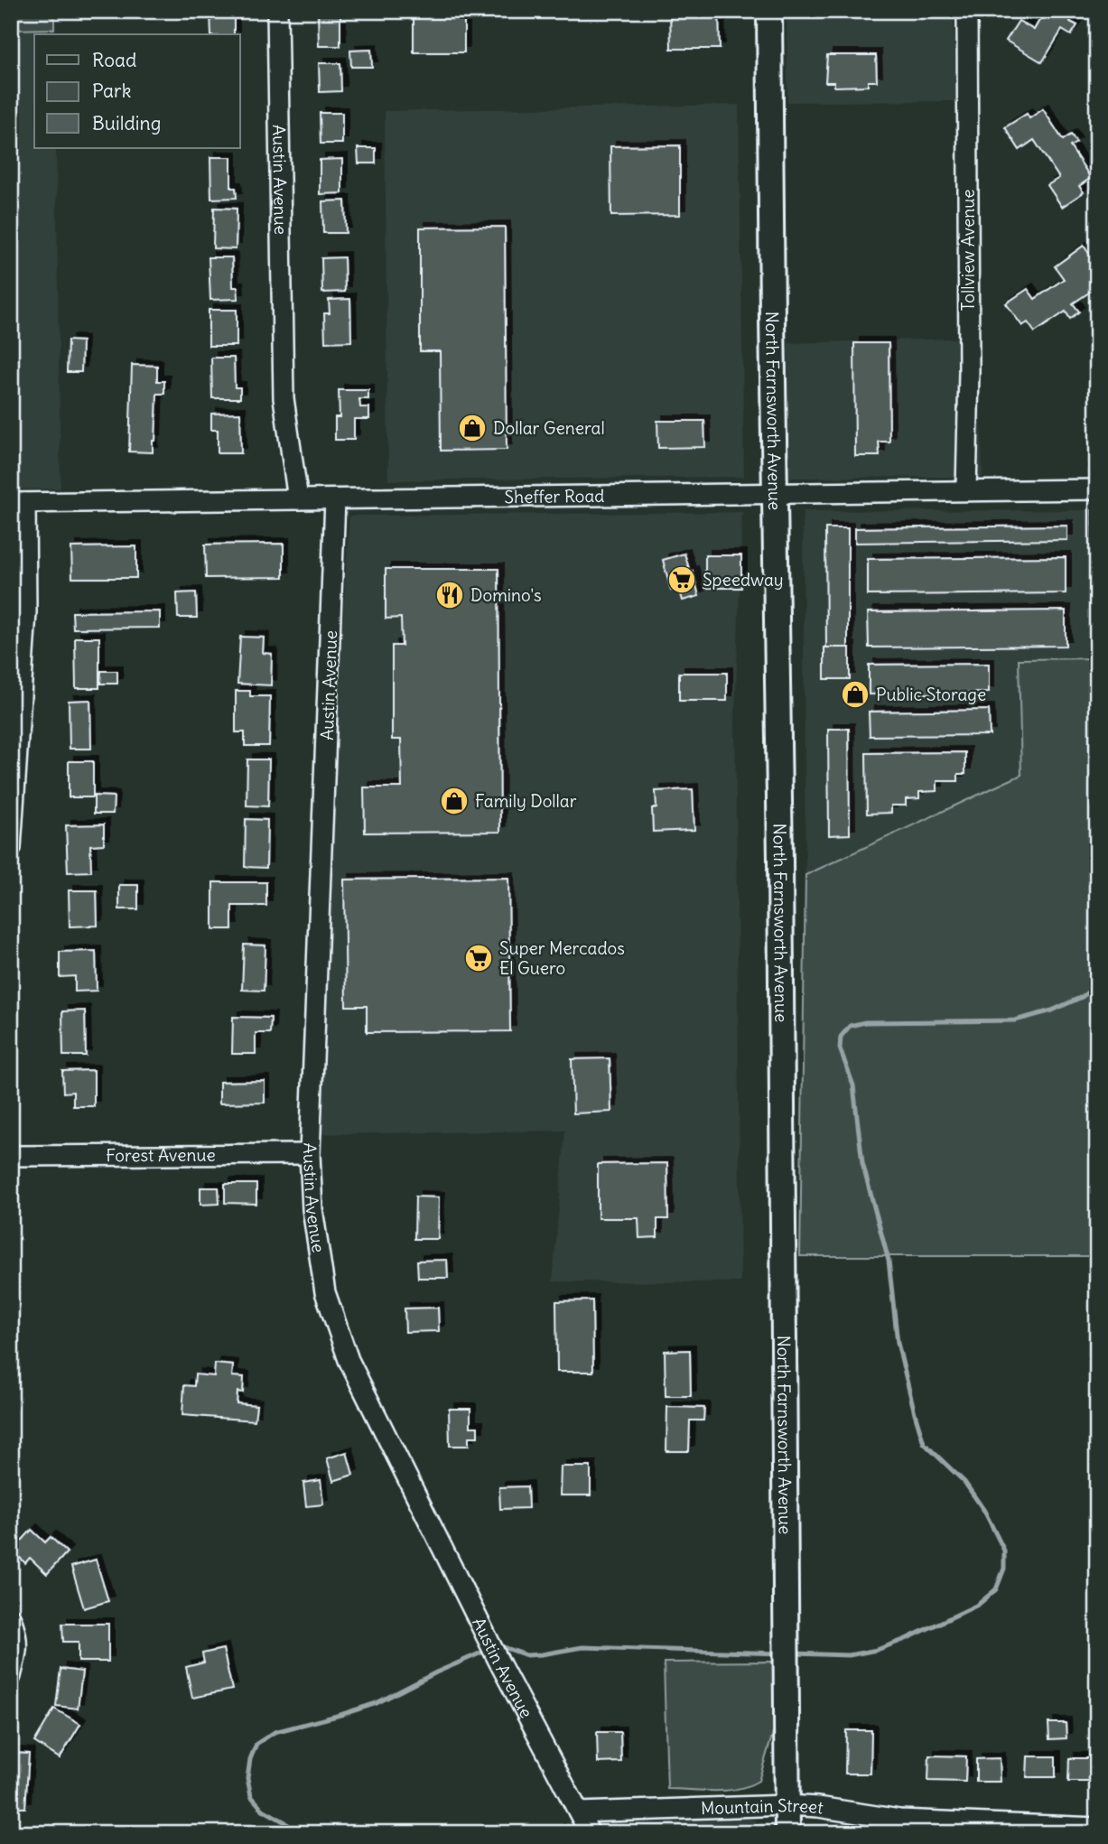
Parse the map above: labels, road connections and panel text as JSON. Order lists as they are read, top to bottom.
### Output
{
  "streets": {
    "main road": ["North Farnsworth Avenue"],
    "street": [
      "Austin Avenue",
      "Tollview Avenue",
      "Sheffer Road",
      "Forest Avenue",
      "Mountain Street"
    ]
  },
  "crossings": [
    ["Austin Avenue", "Sheffer Road"],
    ["Austin Avenue", "Forest Avenue"],
    ["Austin Avenue", "Mountain Street"],
    ["Tollview Avenue", "Sheffer Road"],
    ["North Farnsworth Avenue", "Sheffer Road"],
    ["North Farnsworth Avenue", "Mountain Street"]
  ],
  "places": {
    "shop": ["Dollar General", "Public Storage", "Family Dollar"],
    "supermarket": ["Speedway", "Super Mercados El Guero"],
    "restaurant": ["Domino's"]
  },
  "legend": ["Road", "Park", "Building"]
}
